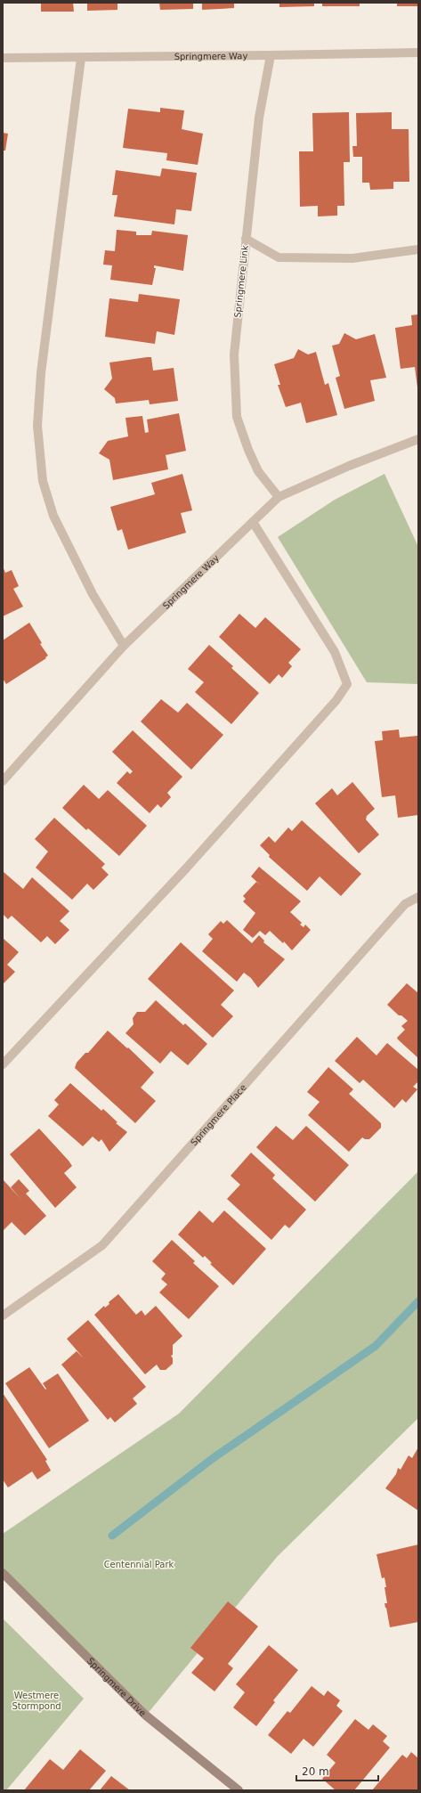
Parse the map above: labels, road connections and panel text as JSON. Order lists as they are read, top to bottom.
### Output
{
  "streets": {
    "street": [
      "Springmere Way",
      "Springmere Link",
      "Springmere Place",
      "Springmere Drive"
    ]
  },
  "crossings": [
    ["Springmere Way", "Springmere Link"]
  ],
  "parks": ["Centennial Park", "Westmere Stormpond"],
  "scale_bar": "20 m"
}
